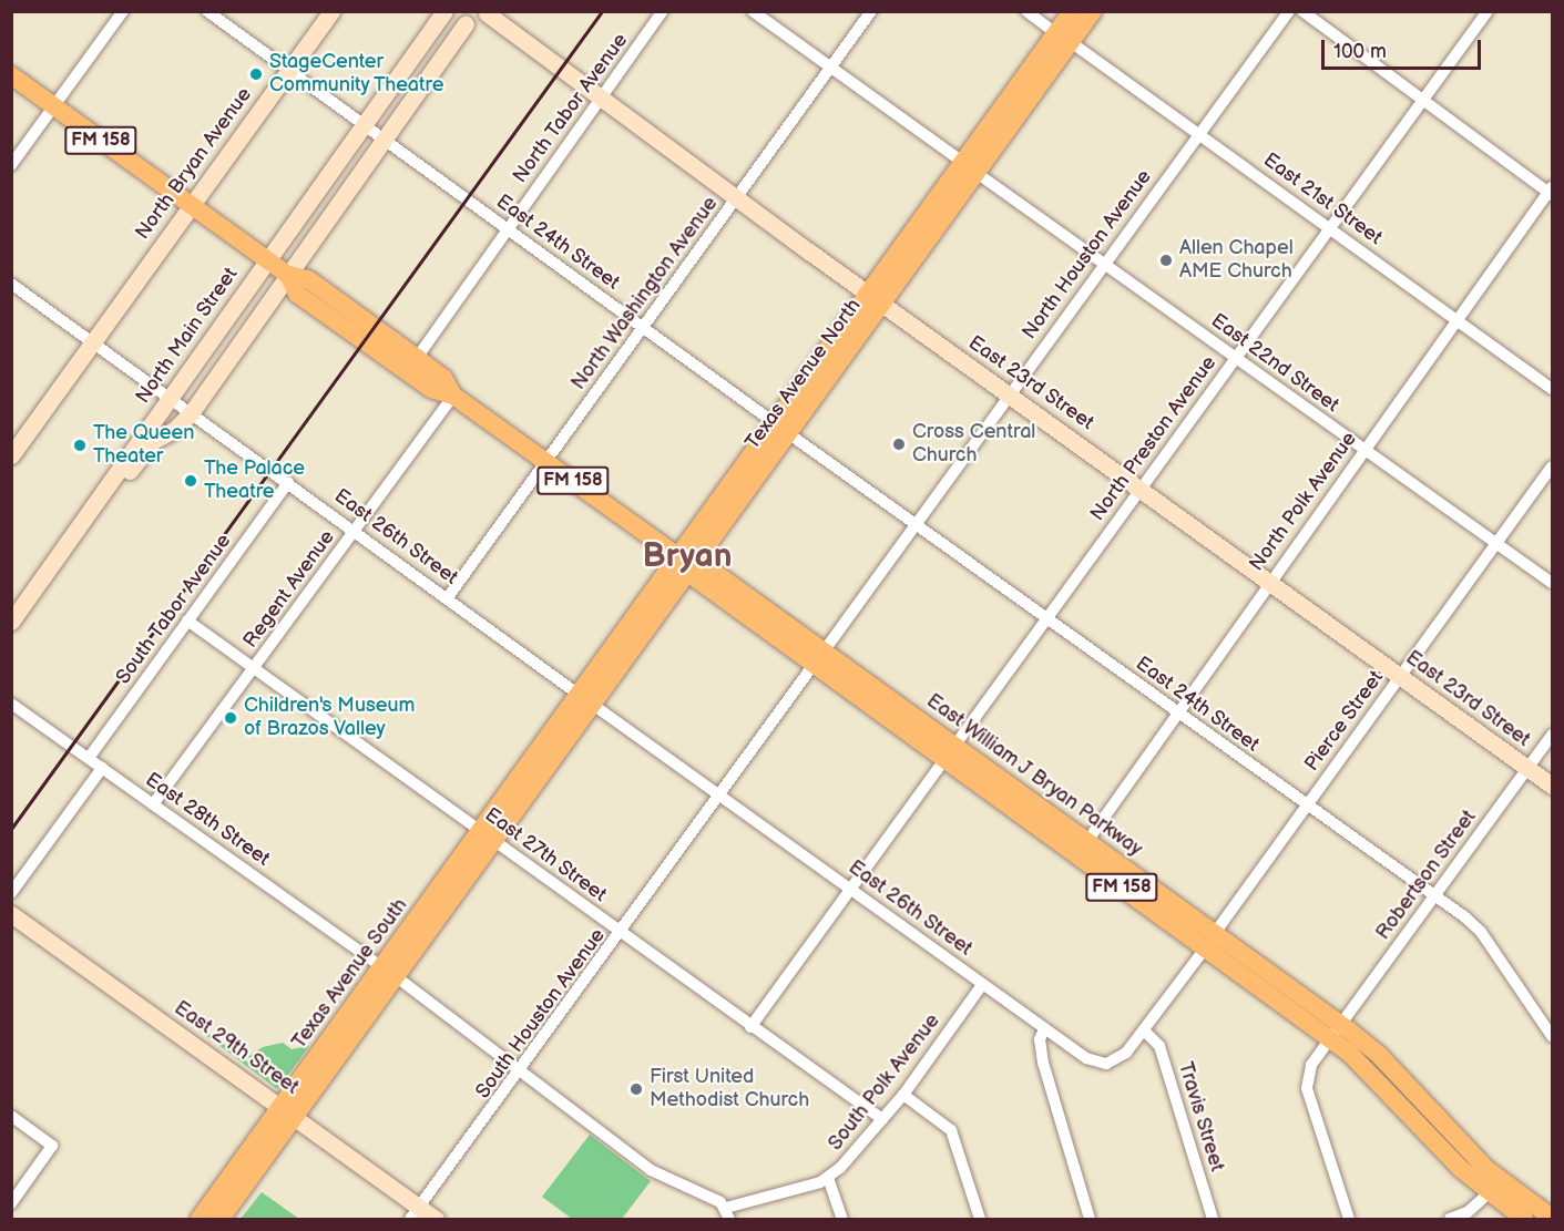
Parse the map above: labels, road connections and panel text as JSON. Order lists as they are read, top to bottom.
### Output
{
  "streets": {
    "main road": [
      "FM 158",
      "Texas Avenue North",
      "East William J Bryan Parkway",
      "Texas Avenue South"
    ],
    "street": [
      "North Tabor Avenue",
      "North Bryan Avenue",
      "East 21st Street",
      "East 24th Street",
      "North Houston Avenue",
      "North Washington Avenue",
      "North Main Street",
      "East 22nd Street",
      "East 23rd Street",
      "North Preston Avenue",
      "North Polk Avenue",
      "East 26th Street",
      "Regent Avenue",
      "South Tabor Avenue",
      "Pierce Street",
      "East 28th Street",
      "East 27th Street",
      "Robertson Street",
      "South Houston Avenue",
      "East 29th Street",
      "South Polk Avenue",
      "Travis Street"
    ]
  },
  "crossings": [
    ["North Tabor Avenue", "East 24th Street"],
    ["North Tabor Avenue", "East 23rd Street"],
    ["North Tabor Avenue", "East William J Bryan Parkway"],
    ["FM 158", "North Bryan Avenue"],
    ["FM 158", "North Main Street"],
    ["FM 158", "East William J Bryan Parkway"],
    ["North Bryan Avenue", "East 24th Street"],
    ["North Bryan Avenue", "East 26th Street"],
    ["East 21st Street", "North Houston Avenue"],
    ["East 21st Street", "Texas Avenue North"],
    ["East 21st Street", "North Preston Avenue"],
    ["East 21st Street", "North Polk Avenue"],
    ["East 24th Street", "North Houston Avenue"],
    ["East 24th Street", "North Washington Avenue"],
    ["East 24th Street", "North Main Street"],
    ["East 24th Street", "Texas Avenue North"],
    ["East 24th Street", "North Preston Avenue"],
    ["East 24th Street", "North Polk Avenue"],
    ["East 24th Street", "Pierce Street"],
    ["East 24th Street", "Robertson Street"],
    ["North Houston Avenue", "East 22nd Street"],
    ["North Houston Avenue", "East 23rd Street"],
    ["North Houston Avenue", "East 26th Street"],
    ["North Houston Avenue", "East William J Bryan Parkway"],
    ["North Houston Avenue", "South Houston Avenue"],
    ["North Washington Avenue", "East 22nd Street"],
    ["North Washington Avenue", "East 23rd Street"],
    ["North Washington Avenue", "East 26th Street"],
    ["North Washington Avenue", "East William J Bryan Parkway"],
    ["North Main Street", "East 26th Street"],
    ["East 22nd Street", "Texas Avenue North"],
    ["East 22nd Street", "North Preston Avenue"],
    ["East 22nd Street", "North Polk Avenue"],
    ["East 22nd Street", "Pierce Street"],
    ["Texas Avenue North", "East 23rd Street"],
    ["Texas Avenue North", "East 26th Street"],
    ["Texas Avenue North", "East William J Bryan Parkway"],
    ["Texas Avenue North", "Texas Avenue South"],
    ["East 23rd Street", "North Preston Avenue"],
    ["East 23rd Street", "North Polk Avenue"],
    ["East 23rd Street", "Pierce Street"],
    ["East 23rd Street", "Robertson Street"],
    ["North Preston Avenue", "East 26th Street"],
    ["North Preston Avenue", "East William J Bryan Parkway"],
    ["North Preston Avenue", "East 27th Street"],
    ["North Polk Avenue", "East William J Bryan Parkway"],
    ["East 26th Street", "Regent Avenue"],
    ["East 26th Street", "South Tabor Avenue"],
    ["East 26th Street", "Pierce Street"],
    ["East 26th Street", "South Houston Avenue"],
    ["East 26th Street", "South Polk Avenue"],
    ["Regent Avenue", "East William J Bryan Parkway"],
    ["Regent Avenue", "East 28th Street"],
    ["Regent Avenue", "East 27th Street"],
    ["South Tabor Avenue", "East 28th Street"],
    ["South Tabor Avenue", "East 27th Street"],
    ["Pierce Street", "East William J Bryan Parkway"],
    ["Pierce Street", "Travis Street"],
    ["East William J Bryan Parkway", "Robertson Street"],
    ["East 28th Street", "Texas Avenue South"],
    ["East 27th Street", "Texas Avenue South"],
    ["East 27th Street", "South Houston Avenue"],
    ["East 27th Street", "South Polk Avenue"],
    ["Texas Avenue South", "East 29th Street"],
    ["South Houston Avenue", "East 29th Street"]
  ],
  "districts": ["Bryan"],
  "places": [
    "StageCenter Community Theatre",
    "Allen Chapel AME Church",
    "Cross Central Church",
    "The Queen Theater",
    "The Palace Theatre",
    "Children's Museum of Brazos Valley",
    "First United Methodist Church"
  ],
  "scale_bar": "100 m"
}
